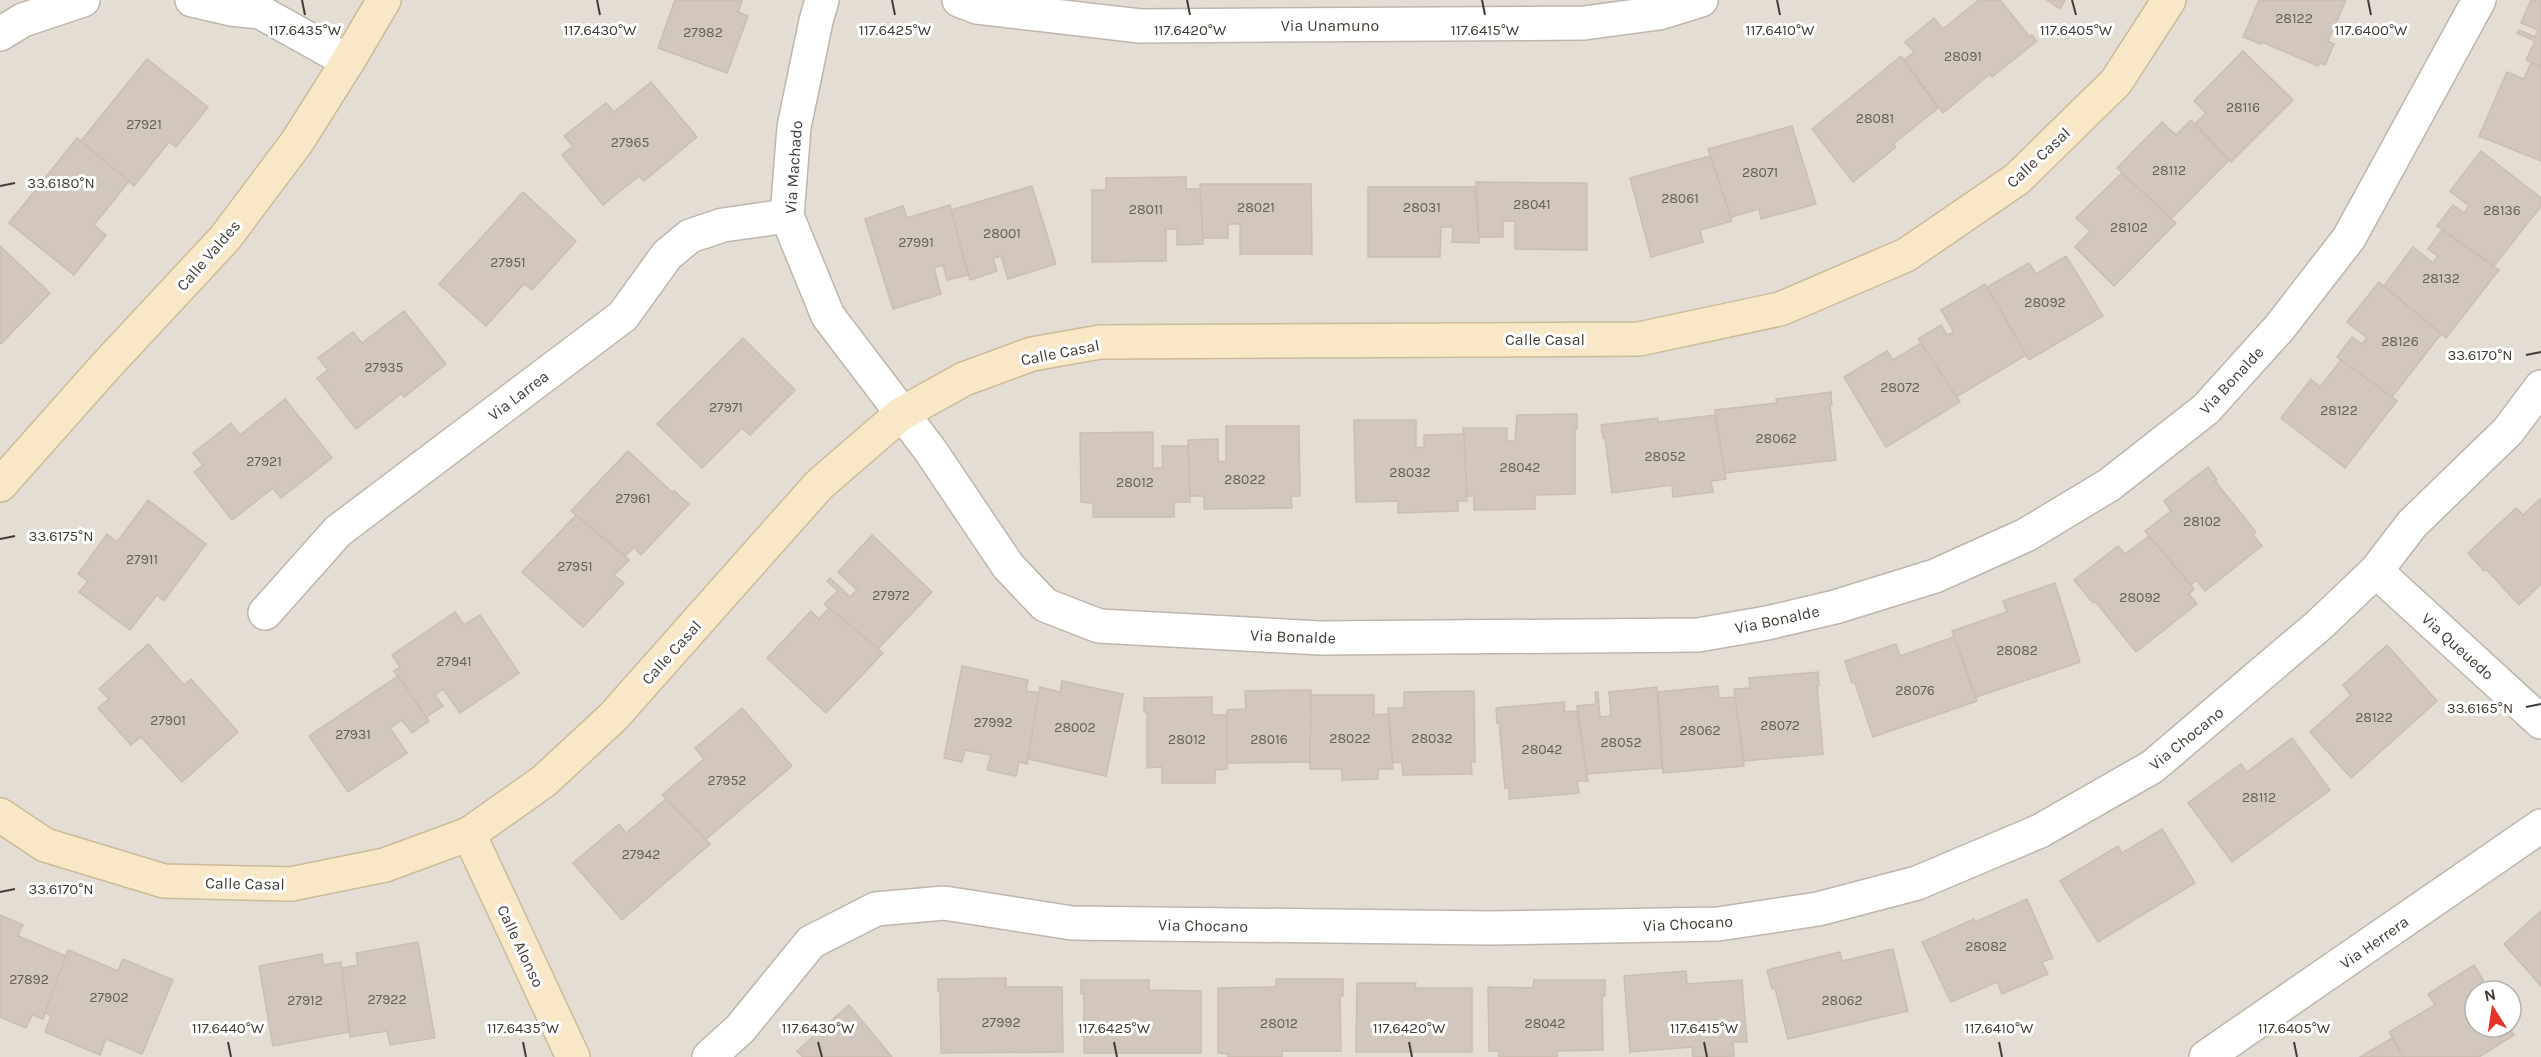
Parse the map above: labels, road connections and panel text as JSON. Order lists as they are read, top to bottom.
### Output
{
  "streets": {
    "street": [
      "Via Unamuno",
      "Calle Casal",
      "Via Machado",
      "Calle Valdes",
      "Via Bonalde",
      "Via Larrea",
      "Via Queuedo",
      "Via Chocano",
      "Via Herrera",
      "Calle Alonso"
    ]
  },
  "crossings": [
    ["Calle Casal", "Via Machado"],
    ["Calle Casal", "Via Bonalde"],
    ["Calle Casal", "Calle Alonso"],
    ["Via Machado", "Via Bonalde"],
    ["Via Machado", "Via Larrea"],
    ["Via Queuedo", "Via Chocano"]
  ],
  "house_numbers": [
    "28122",
    "27982",
    "28091",
    "28116",
    "28081",
    "27921",
    "27965",
    "28112",
    "28071",
    "28061",
    "28041",
    "28021",
    "28031",
    "28011",
    "28136",
    "28102",
    "28001",
    "27991",
    "27951",
    "28132",
    "28092",
    "28126",
    "27935",
    "28072",
    "27971",
    "28122",
    "28062",
    "28052",
    "27921",
    "28042",
    "28032",
    "28022",
    "28012",
    "27961",
    "28102",
    "27911",
    "27951",
    "27972",
    "28092",
    "28082",
    "27941",
    "28076",
    "28122",
    "27901",
    "27992",
    "28072",
    "28002",
    "28062",
    "27931",
    "28022",
    "28032",
    "28012",
    "28016",
    "28052",
    "28042",
    "27952",
    "28112",
    "27942",
    "28082",
    "27892",
    "27902",
    "27922",
    "27912",
    "28062",
    "27992",
    "28012",
    "28042"
  ],
  "north": "top",
  "coordinates": [
    "117.6435°W",
    "117.6430°W",
    "117.6425°W",
    "117.6420°W",
    "117.6415°W",
    "117.6410°W",
    "117.6405°W",
    "117.6400°W",
    "33.6180°N",
    "33.6170°N",
    "33.6175°N",
    "33.6165°N",
    "117.6440°W"
  ]
}
